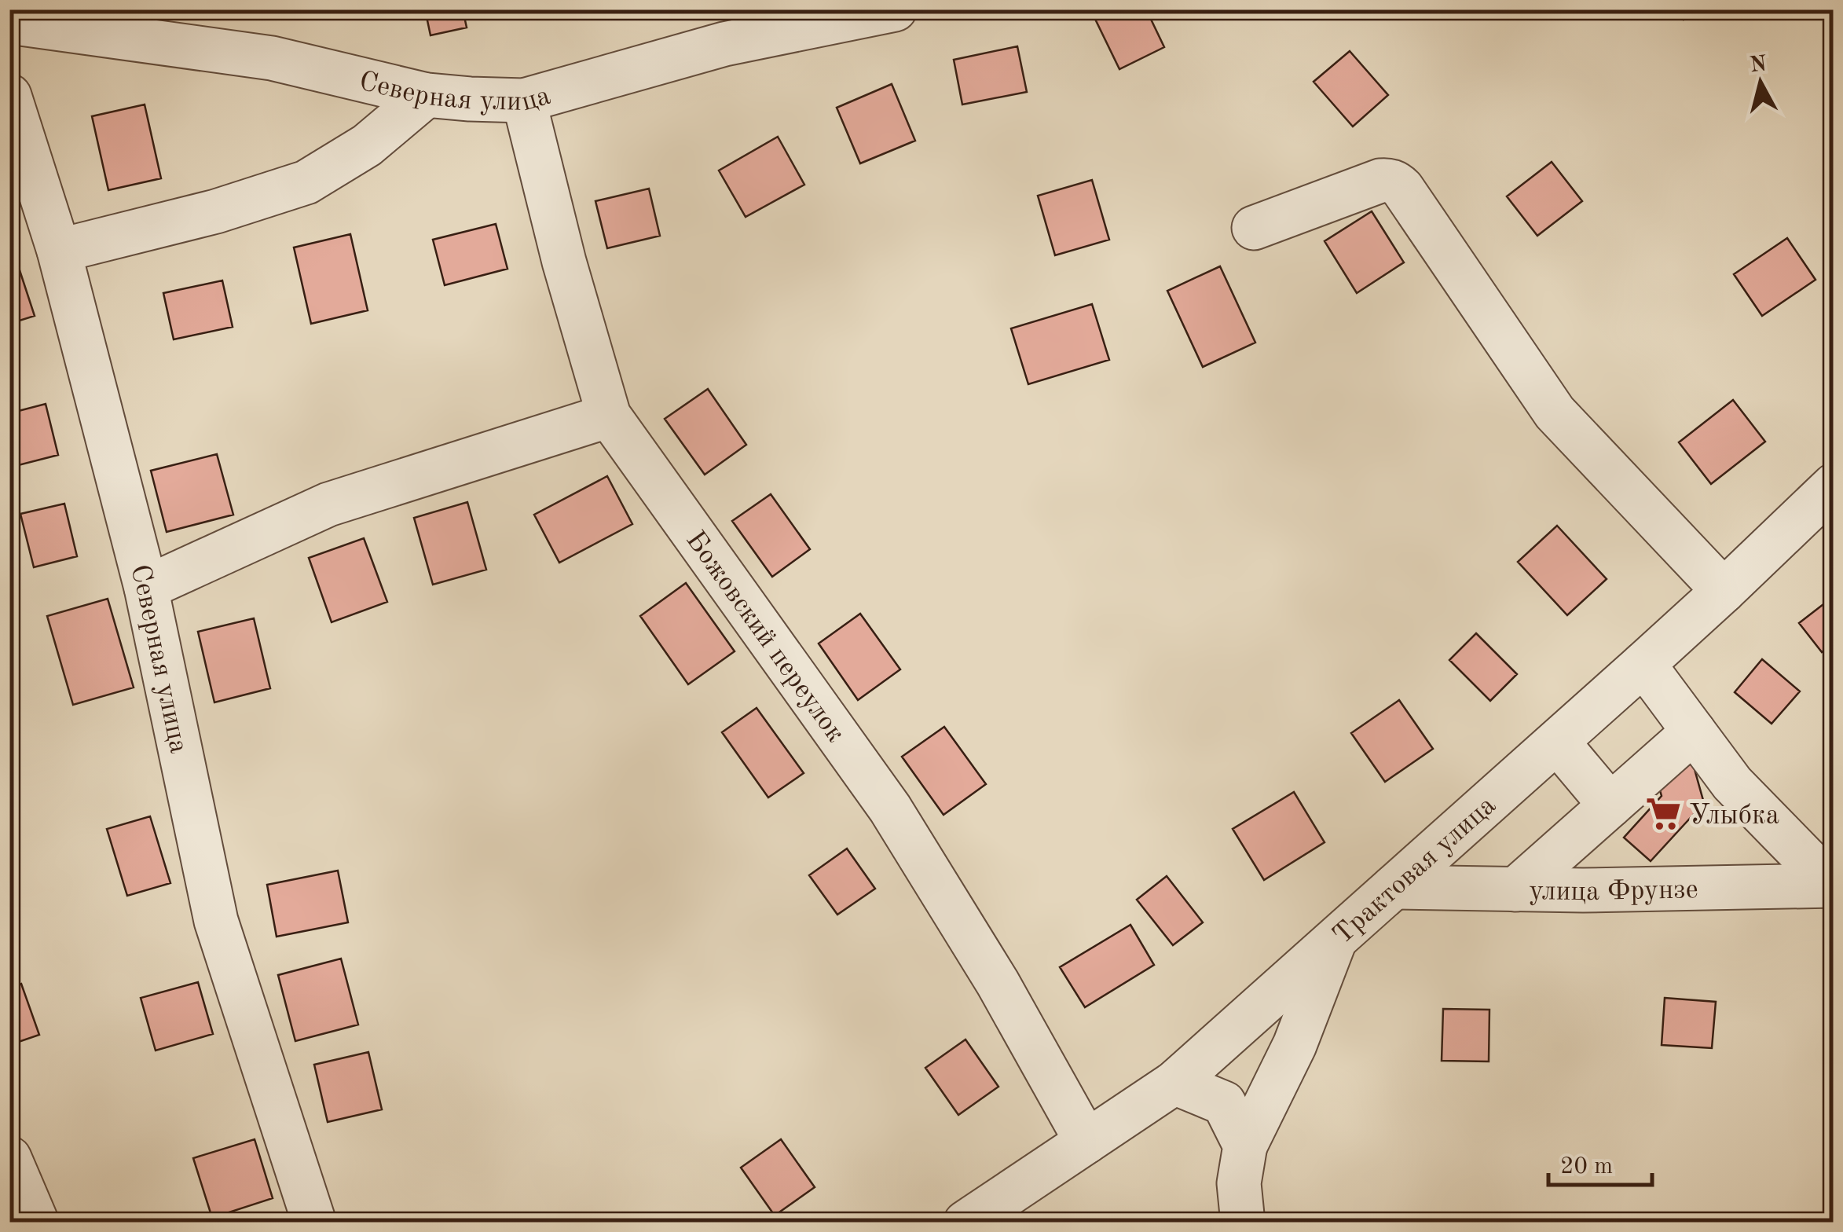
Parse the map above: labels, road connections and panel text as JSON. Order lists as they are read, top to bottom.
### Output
{
  "streets": {
    "street": [
      "Северная улица",
      "Божовский переулок",
      "Трактовая улица",
      "улица Фрунзе"
    ]
  },
  "crossings": [
    ["Северная улица", "Божовский переулок"],
    ["Божовский переулок", "Трактовая улица"],
    ["Трактовая улица", "улица Фрунзе"]
  ],
  "places": {
    "supermarket": ["Улыбка"]
  },
  "scale_bar": "20 m",
  "north": "top"
}
